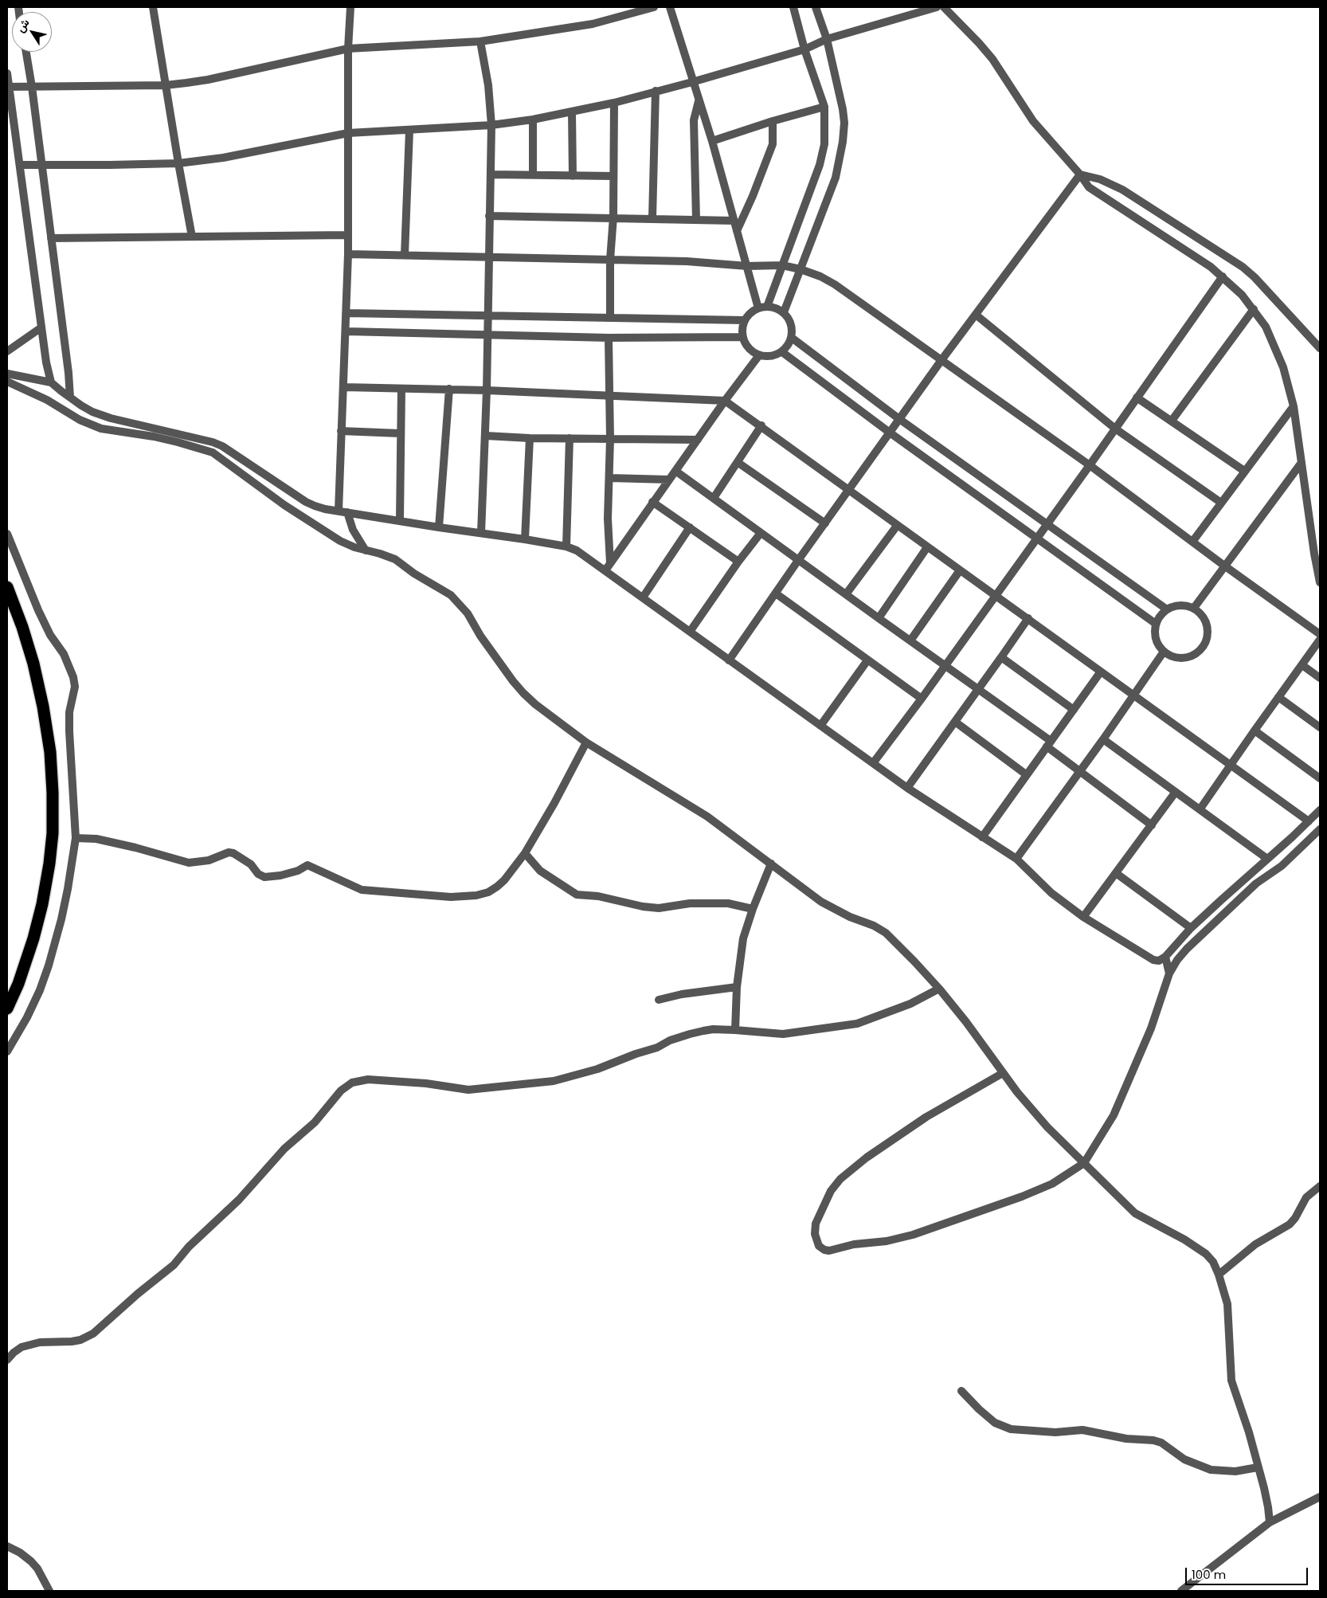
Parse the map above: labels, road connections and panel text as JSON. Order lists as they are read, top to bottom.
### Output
{
  "scale_bar": "100 m",
  "north": "top left"
}
